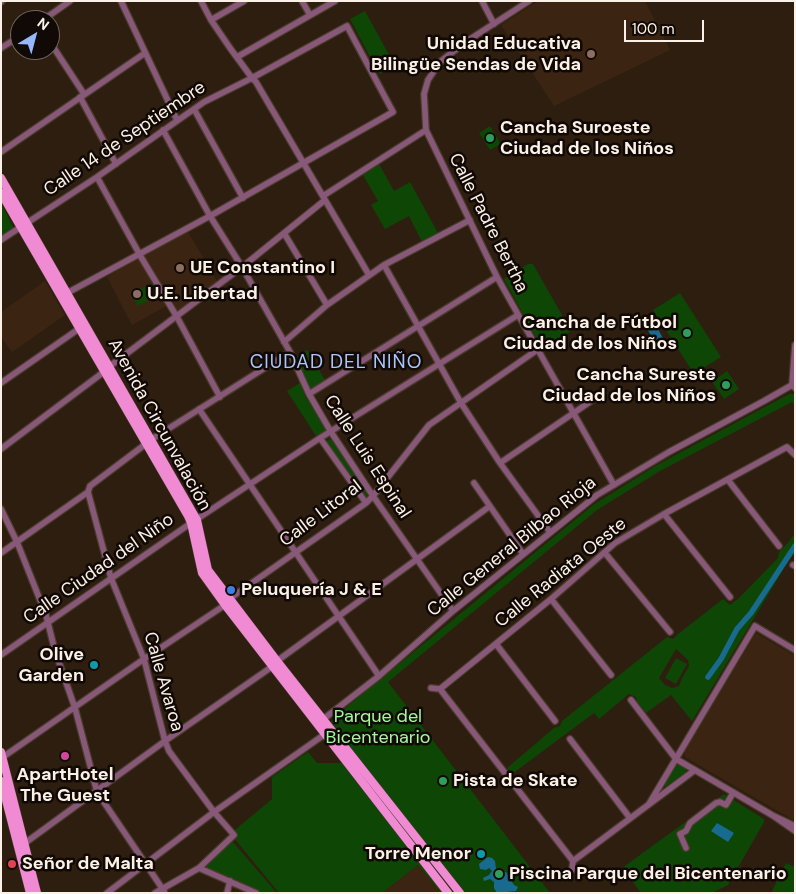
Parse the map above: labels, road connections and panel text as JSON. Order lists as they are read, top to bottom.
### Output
{
  "streets": {
    "main road": ["Avenida Circunvalación"],
    "street": [
      "Calle 14 de Septiembre",
      "Calle Padre Bertha",
      "Calle Luis Espinal",
      "Calle Litoral",
      "Calle General Bilbao Rioja",
      "Calle Ciudad del Niño",
      "Calle Radiata Oeste",
      "Calle Avaroa"
    ]
  },
  "crossings": [
    ["Calle 14 de Septiembre", "Avenida Circunvalación"],
    ["Calle 14 de Septiembre", "Calle Luis Espinal"],
    ["Calle Padre Bertha", "Calle Litoral"],
    ["Calle Padre Bertha", "Calle General Bilbao Rioja"],
    ["Calle Padre Bertha", "Calle Ciudad del Niño"],
    ["Avenida Circunvalación", "Calle Litoral"],
    ["Avenida Circunvalación", "Calle General Bilbao Rioja"],
    ["Avenida Circunvalación", "Calle Ciudad del Niño"],
    ["Calle Luis Espinal", "Calle Litoral"],
    ["Calle Luis Espinal", "Calle General Bilbao Rioja"],
    ["Calle Luis Espinal", "Calle Ciudad del Niño"],
    ["Calle Litoral", "Calle Avaroa"],
    ["Calle Ciudad del Niño", "Calle Avaroa"]
  ],
  "districts": ["CIUDAD DEL NIÑO"],
  "parks": ["Parque del Bicentenario"],
  "places": [
    "Unidad Educativa Bilingüe Sendas de Vida",
    "Cancha Suroeste Ciudad de los Niños",
    "UE Constantino I",
    "U.E. Libertad",
    "Cancha de Fútbol Ciudad de los Niños",
    "Cancha Sureste Ciudad de los Niños",
    "Peluquería J & E",
    "Olive Garden",
    "ApartHotel The Guest",
    "Pista de Skate",
    "Torre Menor",
    "Señor de Malta",
    "Piscina Parque del Bicentenario"
  ],
  "scale_bar": "100 m",
  "north": "top right"
}
